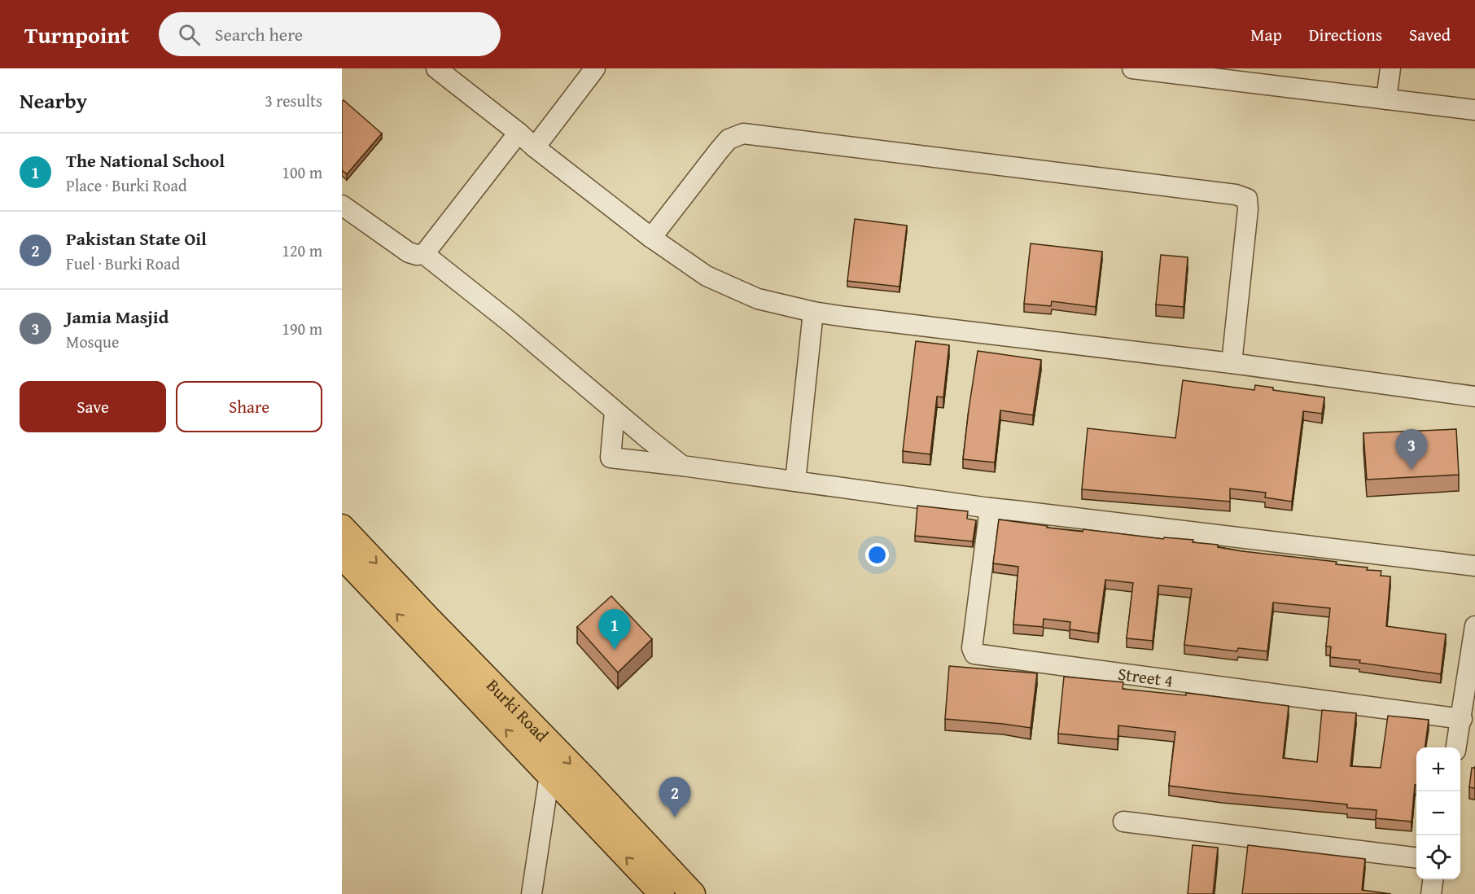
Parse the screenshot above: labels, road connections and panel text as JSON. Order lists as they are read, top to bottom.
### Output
{
  "streets": {
    "main road": ["Burki Road"],
    "street": ["Street 4"]
  },
  "page": {
    "header": "Turnpoint",
    "search": "Search here",
    "nav": ["Map", "Directions", "Saved"],
    "heading": ["Nearby", "3 results"],
    "list": [
      {
        "mark": "1",
        "name": "The National School",
        "note": "Place · Burki Road",
        "value": "100 m"
      },
      {
        "mark": "2",
        "name": "Pakistan State Oil",
        "note": "Fuel · Burki Road",
        "value": "120 m"
      },
      {
        "mark": "3",
        "name": "Jamia Masjid",
        "note": "Mosque",
        "value": "190 m"
      }
    ],
    "buttons": ["Save", "Share"],
    "pins": ["3", "1", "2"],
    "map_buttons": ["+", "−"]
  }
}
